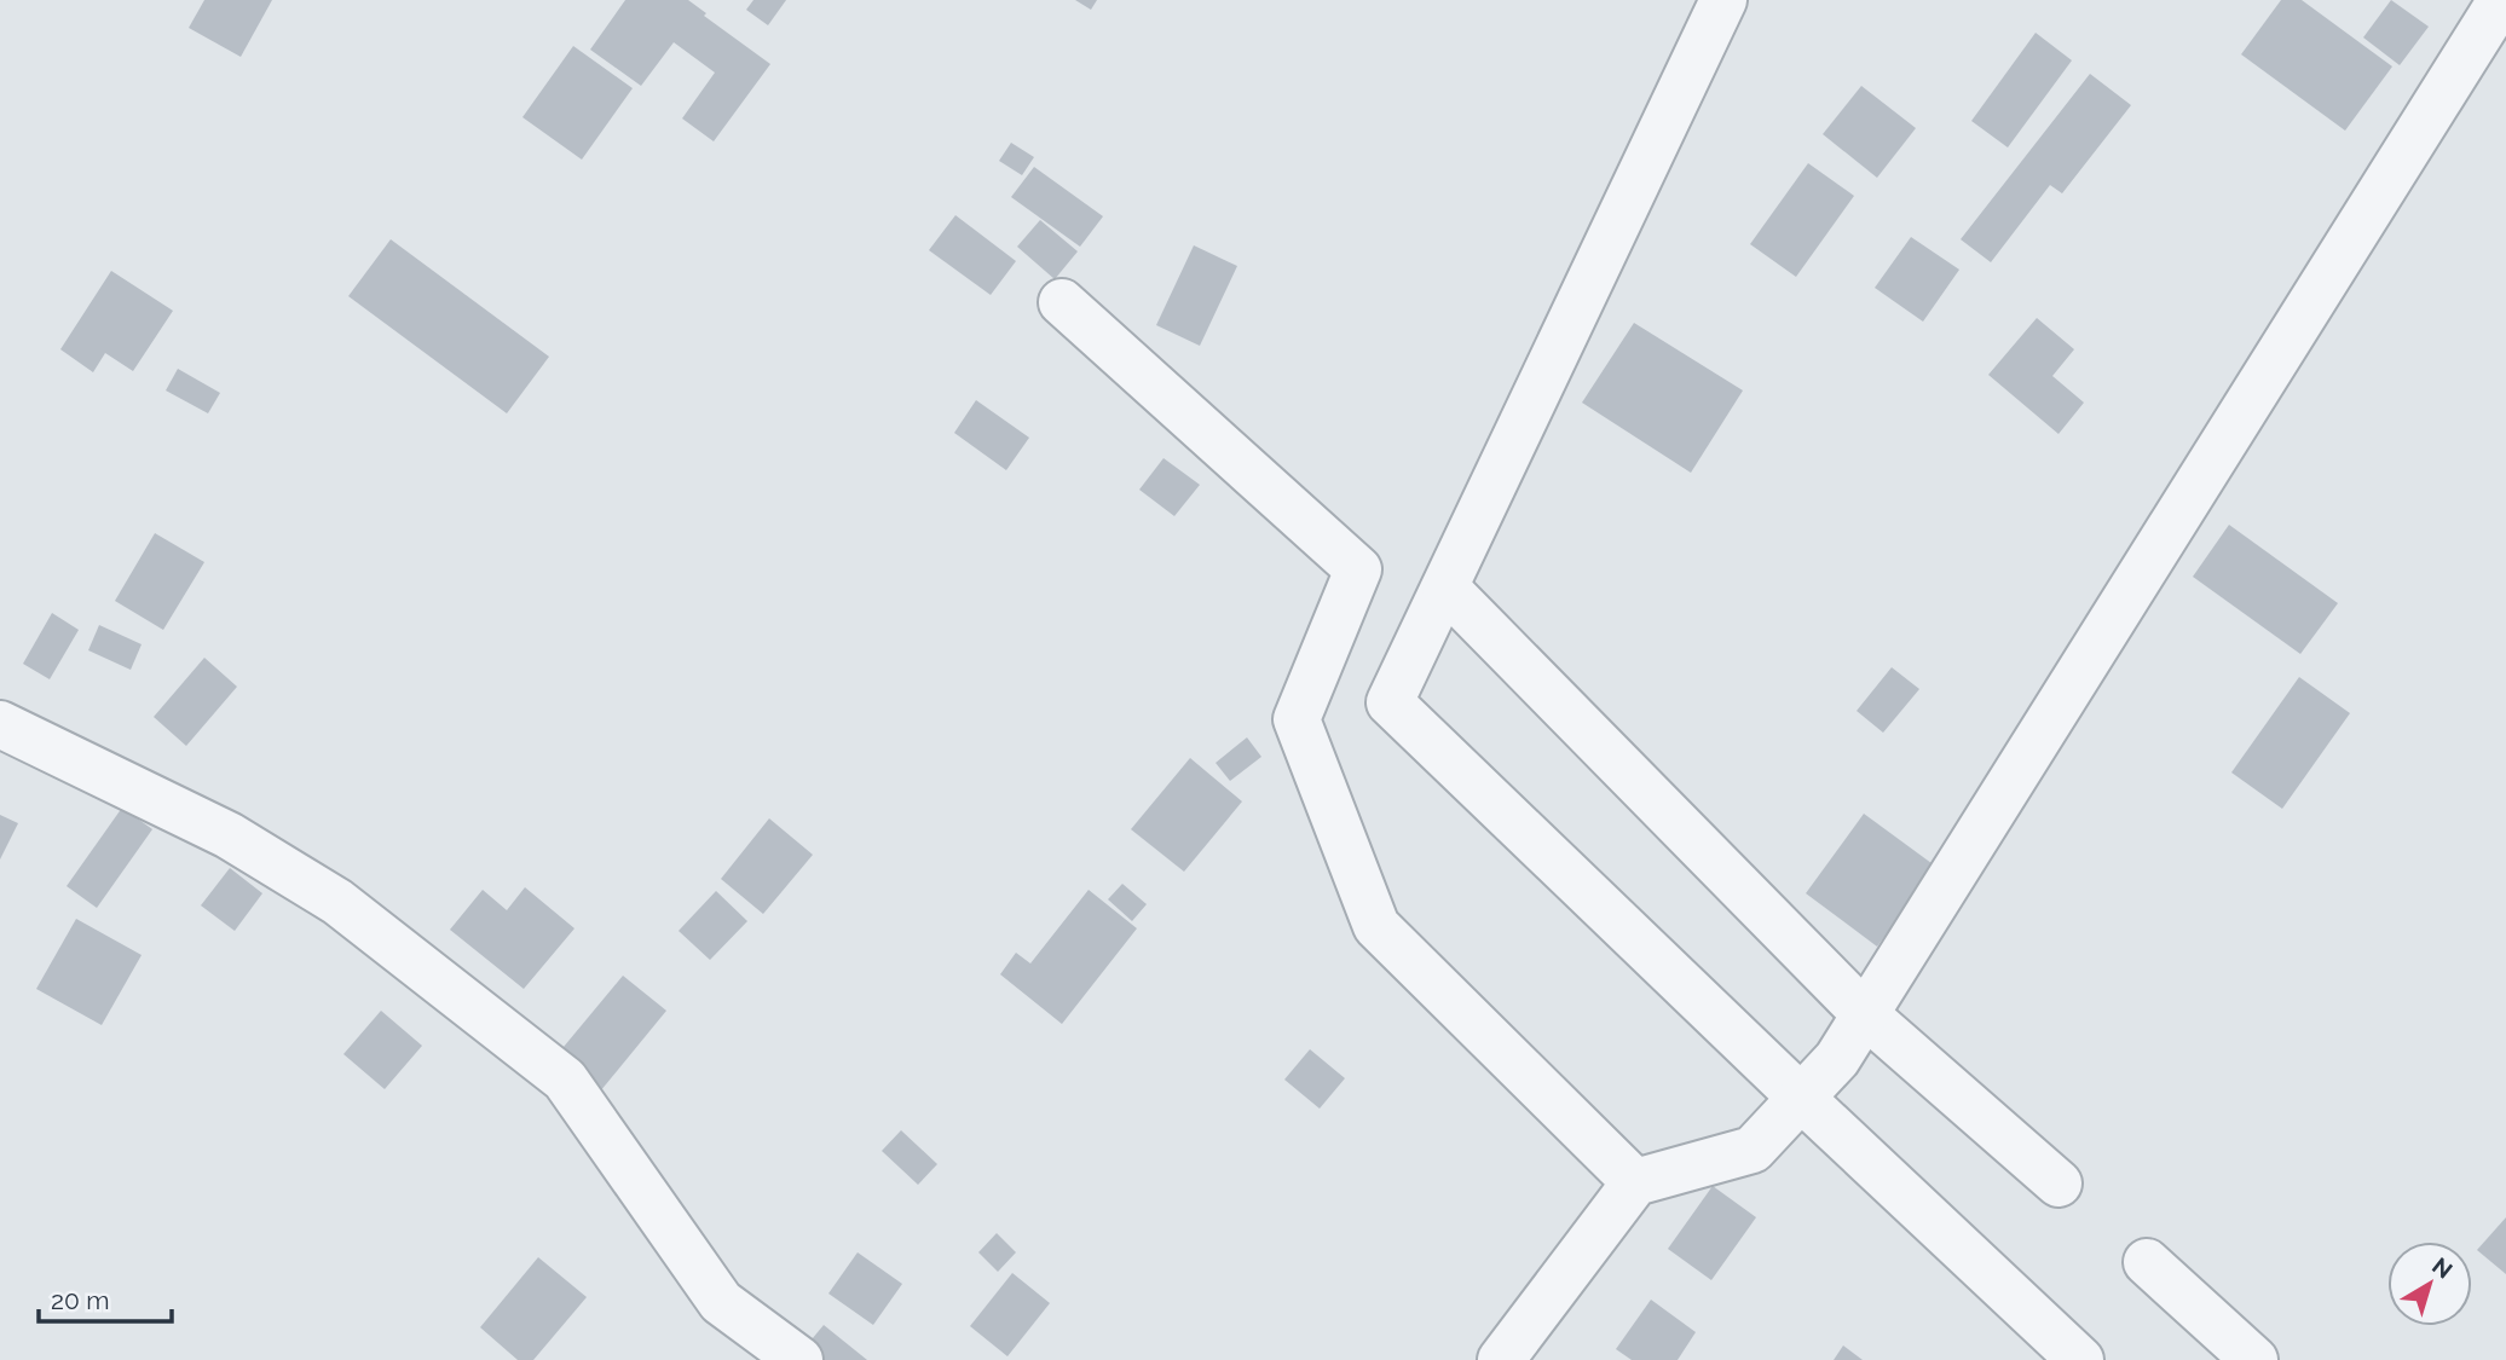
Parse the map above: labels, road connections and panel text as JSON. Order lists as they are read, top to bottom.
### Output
{
  "scale_bar": "20 m",
  "north": "top right"
}
